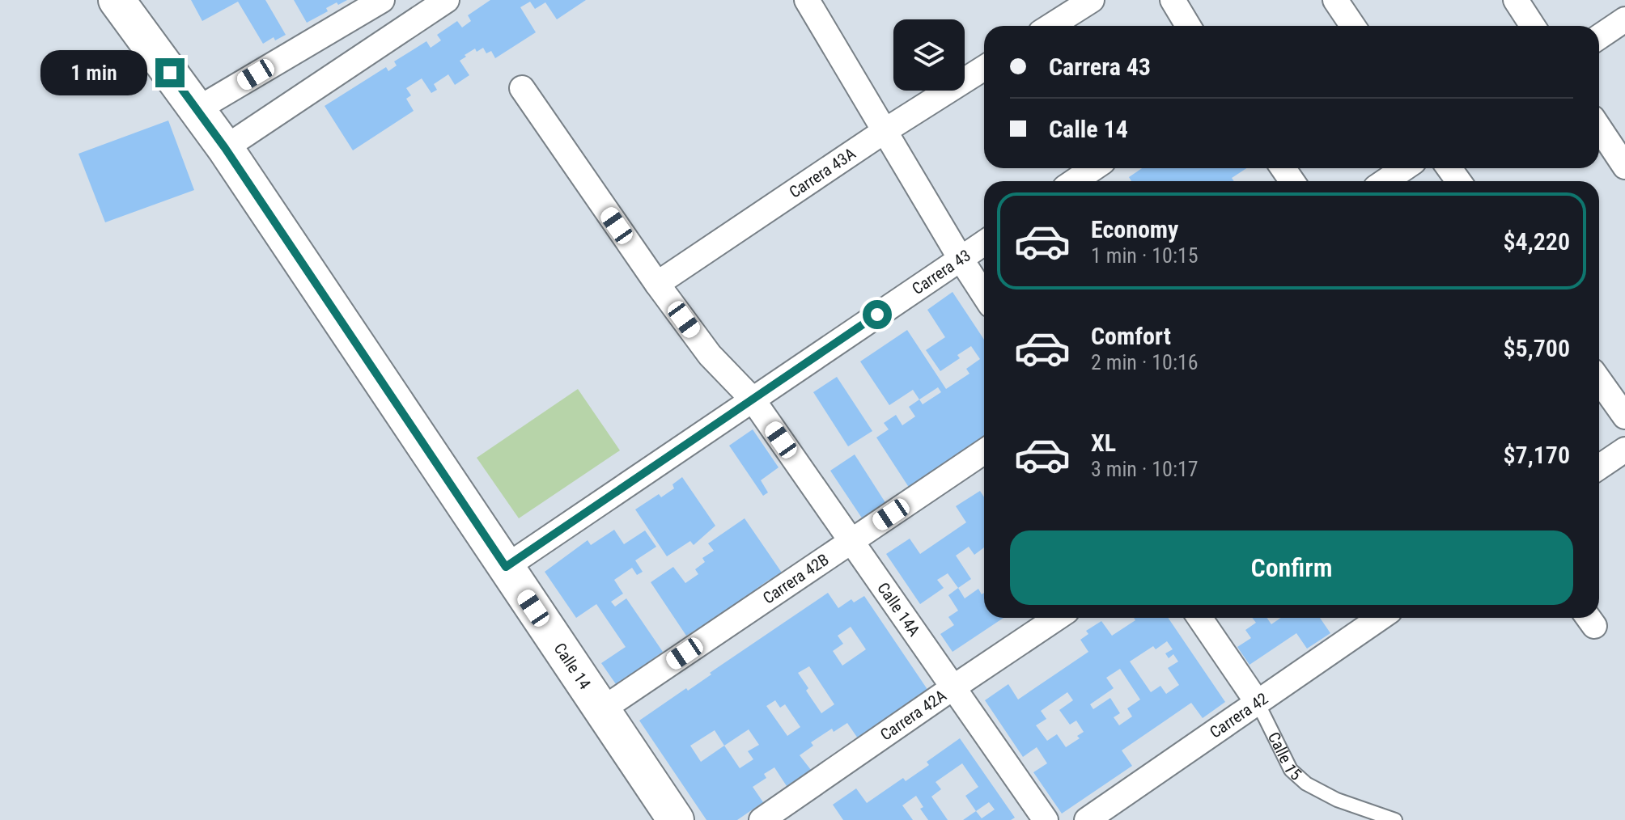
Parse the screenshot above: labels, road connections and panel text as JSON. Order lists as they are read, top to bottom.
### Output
{
  "streets": {
    "street": [
      "Carrera 43A",
      "Carrera 43",
      "Carrera 42B",
      "Calle 14A",
      "Calle 14",
      "Carrera 42A",
      "Carrera 42",
      "Calle 15"
    ]
  },
  "crossings": [
    ["Carrera 43A", "Calle 14A"],
    ["Carrera 43", "Calle 14A"],
    ["Carrera 43", "Calle 14"],
    ["Carrera 42B", "Calle 14A"],
    ["Carrera 42B", "Calle 14"],
    ["Calle 14A", "Carrera 42A"],
    ["Carrera 42", "Calle 15"]
  ],
  "page": {
    "banner": ["Carrera 43", "Calle 14"],
    "bubble": "1 min",
    "list": [
      {
        "name": "Economy",
        "note": "1 min · 10:15",
        "value": "$4,220"
      },
      {
        "name": "Comfort",
        "note": "2 min · 10:16",
        "value": "$5,700"
      },
      {
        "name": "XL",
        "note": "3 min · 10:17",
        "value": "$7,170"
      }
    ],
    "buttons": "Confirm"
  }
}
